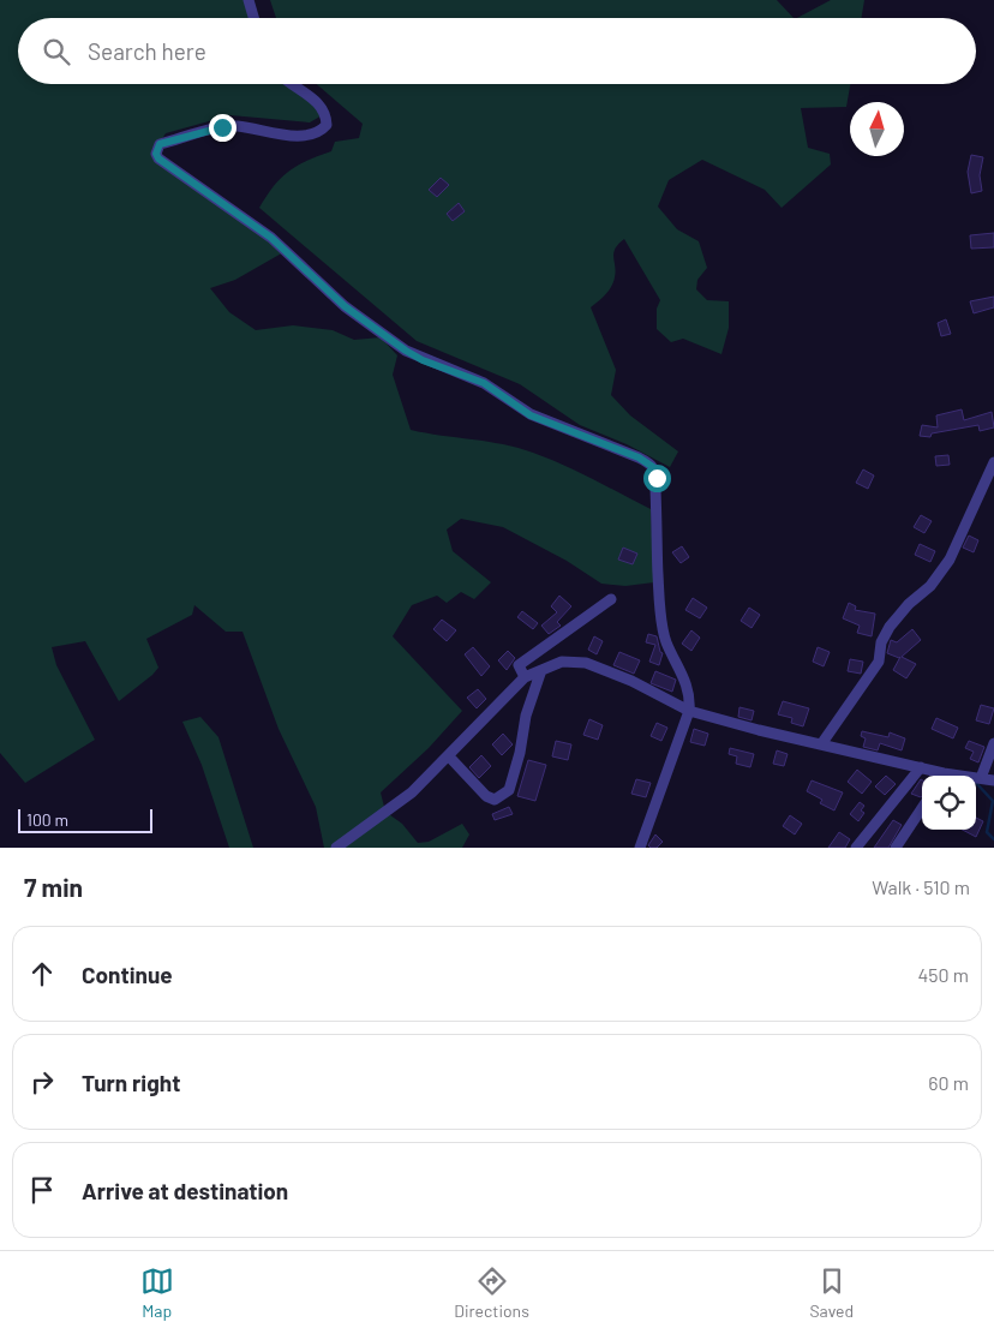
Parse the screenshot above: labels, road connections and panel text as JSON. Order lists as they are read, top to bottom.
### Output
{
  "scale_bar": "100 m",
  "north": "top",
  "page": {
    "search": "Search here",
    "scale": "100 m",
    "heading": ["7 min", "Walk · 510 m"],
    "list": [
      ["Continue", "450 m"],
      ["Turn right", "60 m"],
      "Arrive at destination"
    ],
    "nav": ["Map", "Directions", "Saved"]
  }
}
